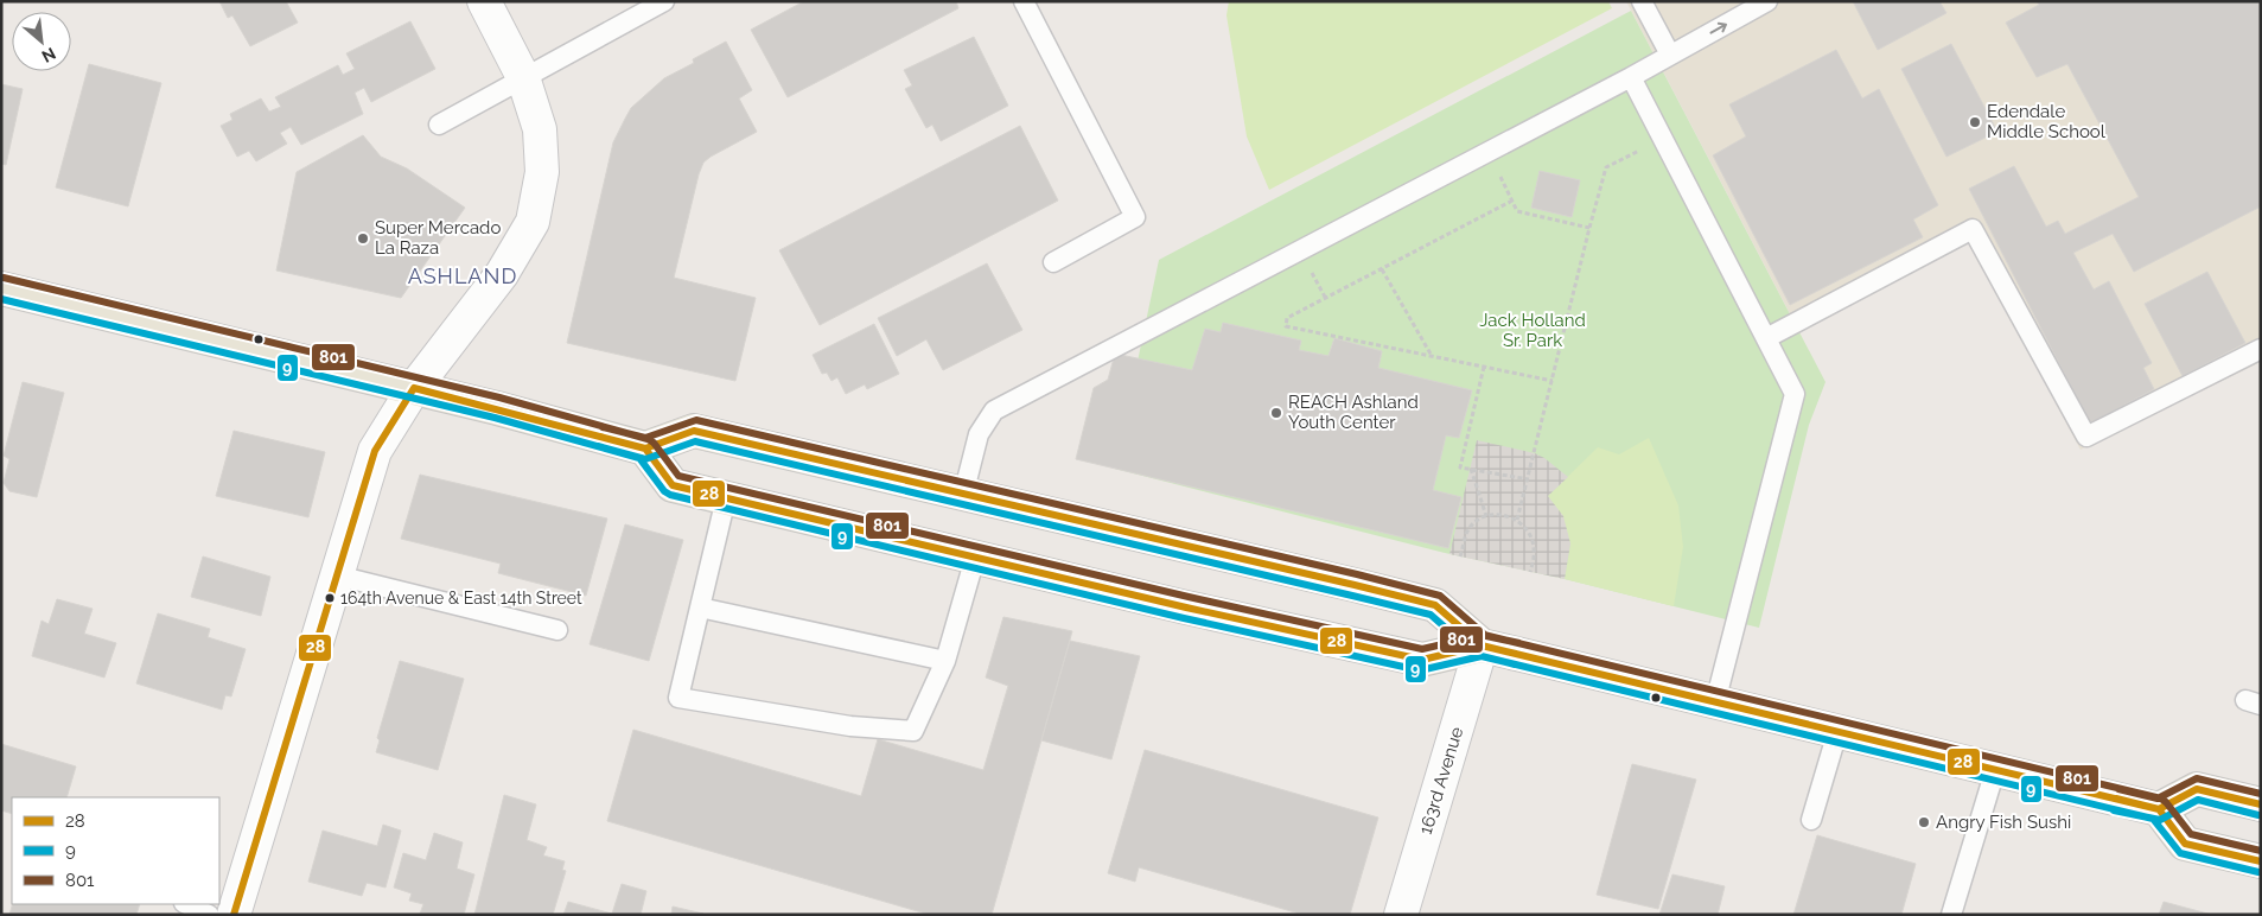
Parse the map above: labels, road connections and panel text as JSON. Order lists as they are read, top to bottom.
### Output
{
  "streets": {
    "street": ["163rd Avenue"]
  },
  "districts": ["ASHLAND"],
  "parks": ["Jack Holland Sr. Park"],
  "places": [
    "Edendale Middle School",
    "Super Mercado La Raza",
    "REACH Ashland Youth Center",
    "164th Avenue & East 14th Street",
    "Angry Fish Sushi"
  ],
  "lines": ["transit line 801", "transit line 9", "transit line 28"],
  "legend": ["28", "9", "801"],
  "north": "bottom right"
}
